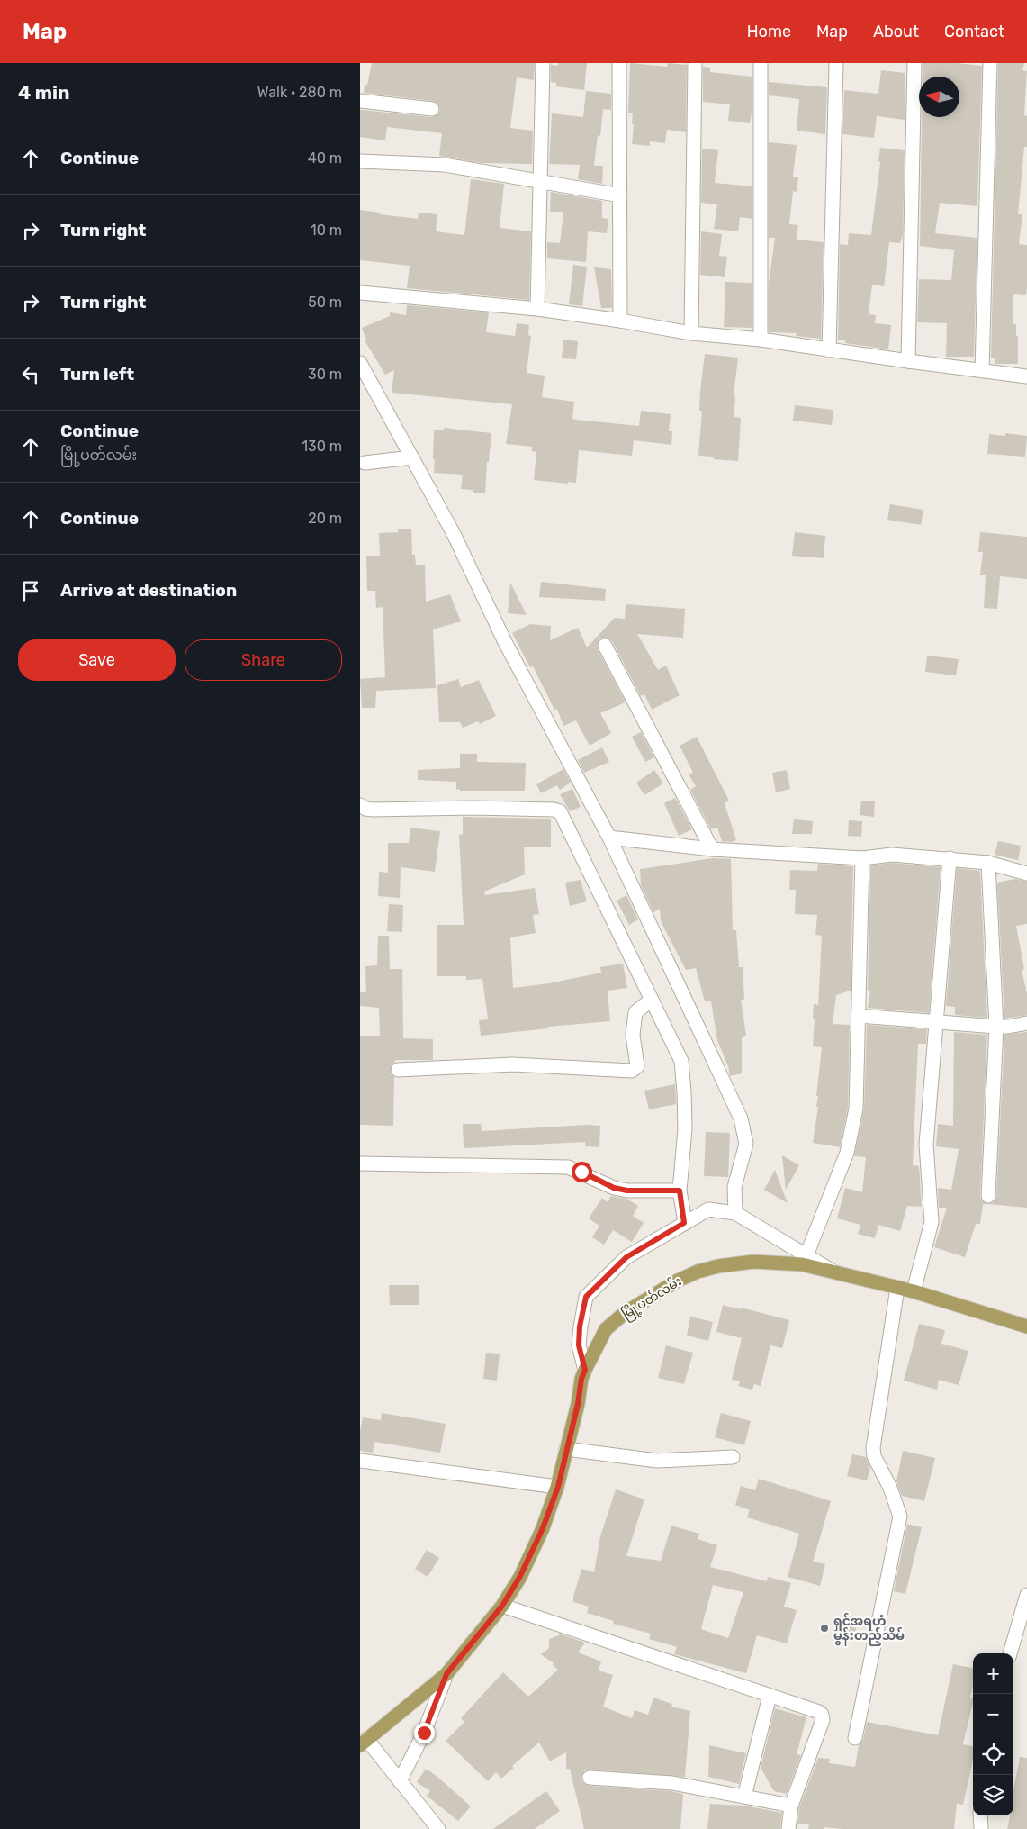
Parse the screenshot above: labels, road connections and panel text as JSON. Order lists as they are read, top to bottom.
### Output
{
  "streets": {
    "main road": ["မြို့ပတ်လမ်း"]
  },
  "places": ["ရှင်အရဟံ မွန်းတည့်သိမ်"],
  "north": "left",
  "page": {
    "header": "Map",
    "nav": [
      "Home",
      "Map",
      "About",
      "Contact"
    ],
    "heading": ["4 min", "Walk · 280 m"],
    "list": [
      ["Continue", "40 m"],
      ["Turn right", "10 m"],
      ["Turn right", "50 m"],
      ["Turn left", "30 m"],
      ["Continue", "မြို့ပတ်လမ်း", "130 m"],
      ["Continue", "20 m"],
      "Arrive at destination"
    ],
    "buttons": ["Save", "Share"],
    "map_buttons": ["+", "−"]
  }
}
